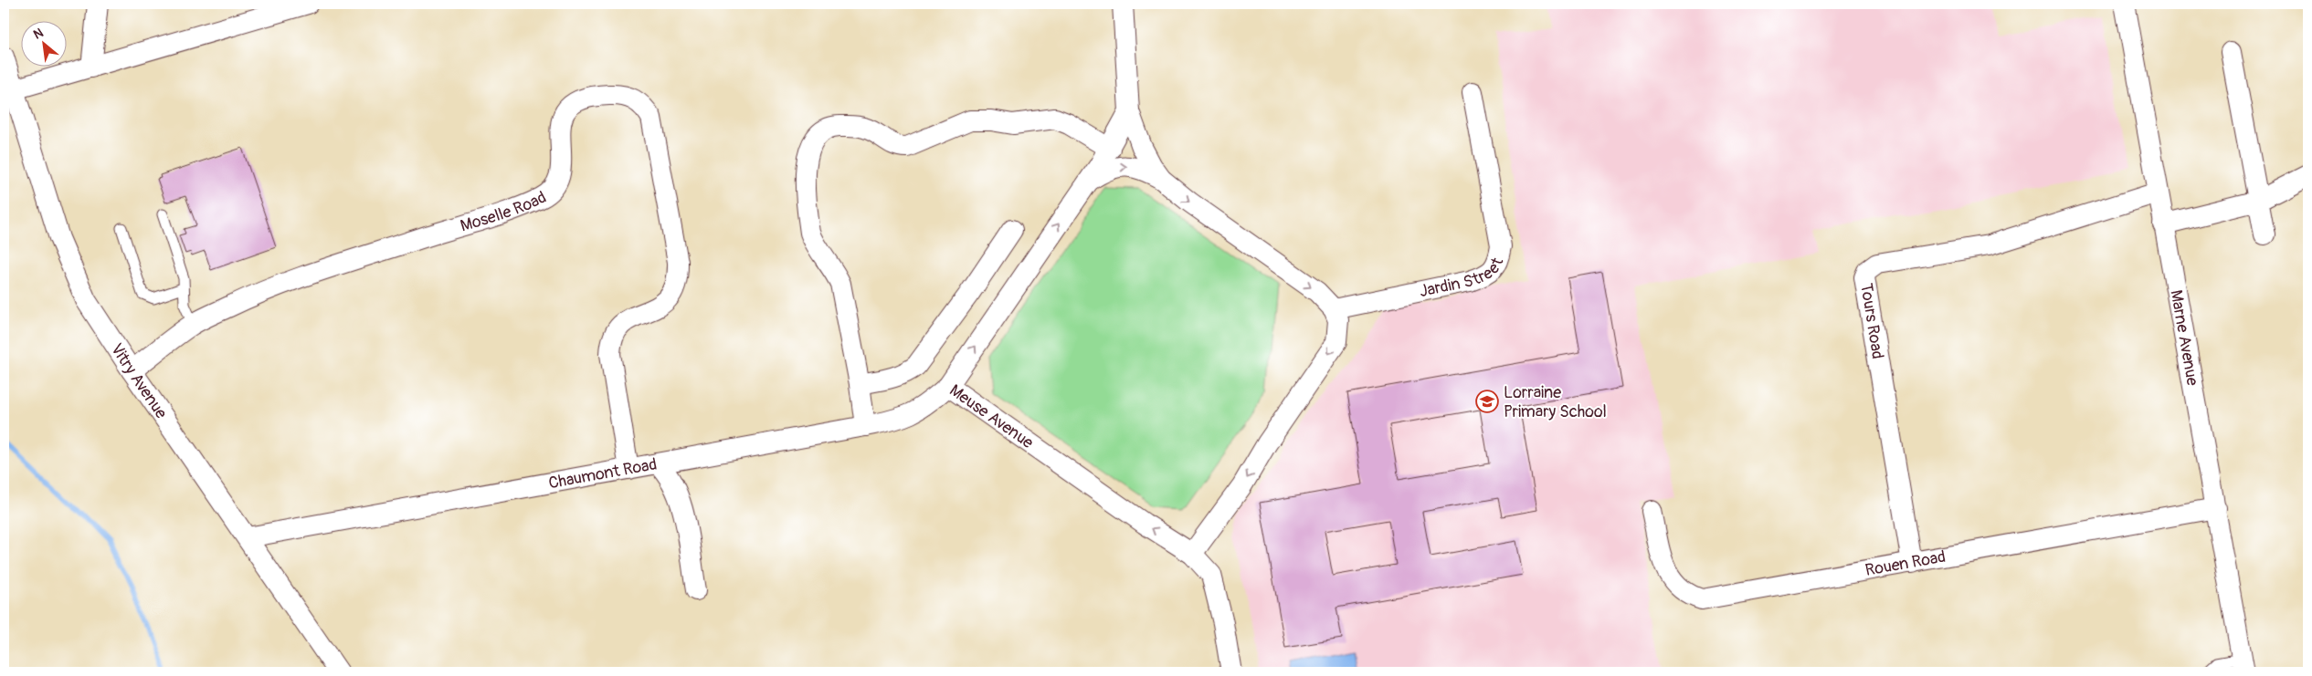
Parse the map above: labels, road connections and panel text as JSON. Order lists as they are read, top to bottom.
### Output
{
  "streets": {
    "street": [
      "Moselle Road",
      "Jardin Street",
      "Tours Road",
      "Marne Avenue",
      "Vitry Avenue",
      "Meuse Avenue",
      "Chaumont Road",
      "Rouen Road"
    ]
  },
  "crossings": [
    ["Moselle Road", "Vitry Avenue"],
    ["Moselle Road", "Chaumont Road"],
    ["Jardin Street", "Meuse Avenue"],
    ["Tours Road", "Marne Avenue"],
    ["Tours Road", "Rouen Road"],
    ["Marne Avenue", "Rouen Road"],
    ["Vitry Avenue", "Chaumont Road"],
    ["Meuse Avenue", "Chaumont Road"]
  ],
  "places": {
    "school or university": ["Lorraine Primary School"]
  },
  "north": "top left"
}
